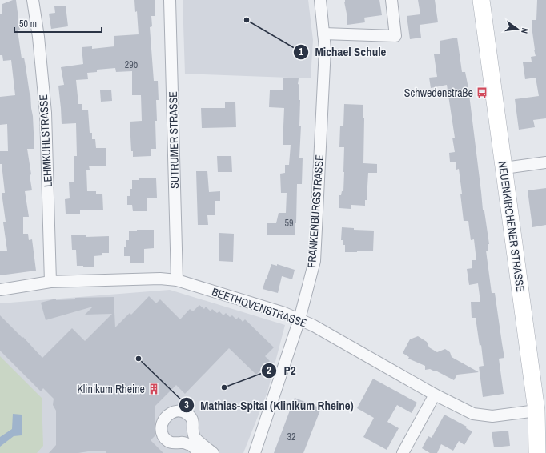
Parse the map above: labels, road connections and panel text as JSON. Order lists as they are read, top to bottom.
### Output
{
  "streets": {
    "street": [
      "SUTRUMER STRASSE",
      "LEHMKUHLSTRASSE",
      "FRANKENBURGSTRASSE",
      "NEUENKIRCHENER STRASSE",
      "BEETHOVENSTRASSE"
    ]
  },
  "crossings": [
    ["SUTRUMER STRASSE", "BEETHOVENSTRASSE"],
    ["LEHMKUHLSTRASSE", "BEETHOVENSTRASSE"],
    ["FRANKENBURGSTRASSE", "BEETHOVENSTRASSE"],
    ["NEUENKIRCHENER STRASSE", "BEETHOVENSTRASSE"]
  ],
  "places": {
    "other": ["Michael Schule", "Mathias-Spital (Klinikum Rheine)", "P2"],
    "bus stop": ["Schwedenstraße"],
    "building": ["Klinikum Rheine"]
  },
  "house_numbers": ["29b", "59", "32"],
  "scale_bar": "50 m",
  "north": "right"
}
